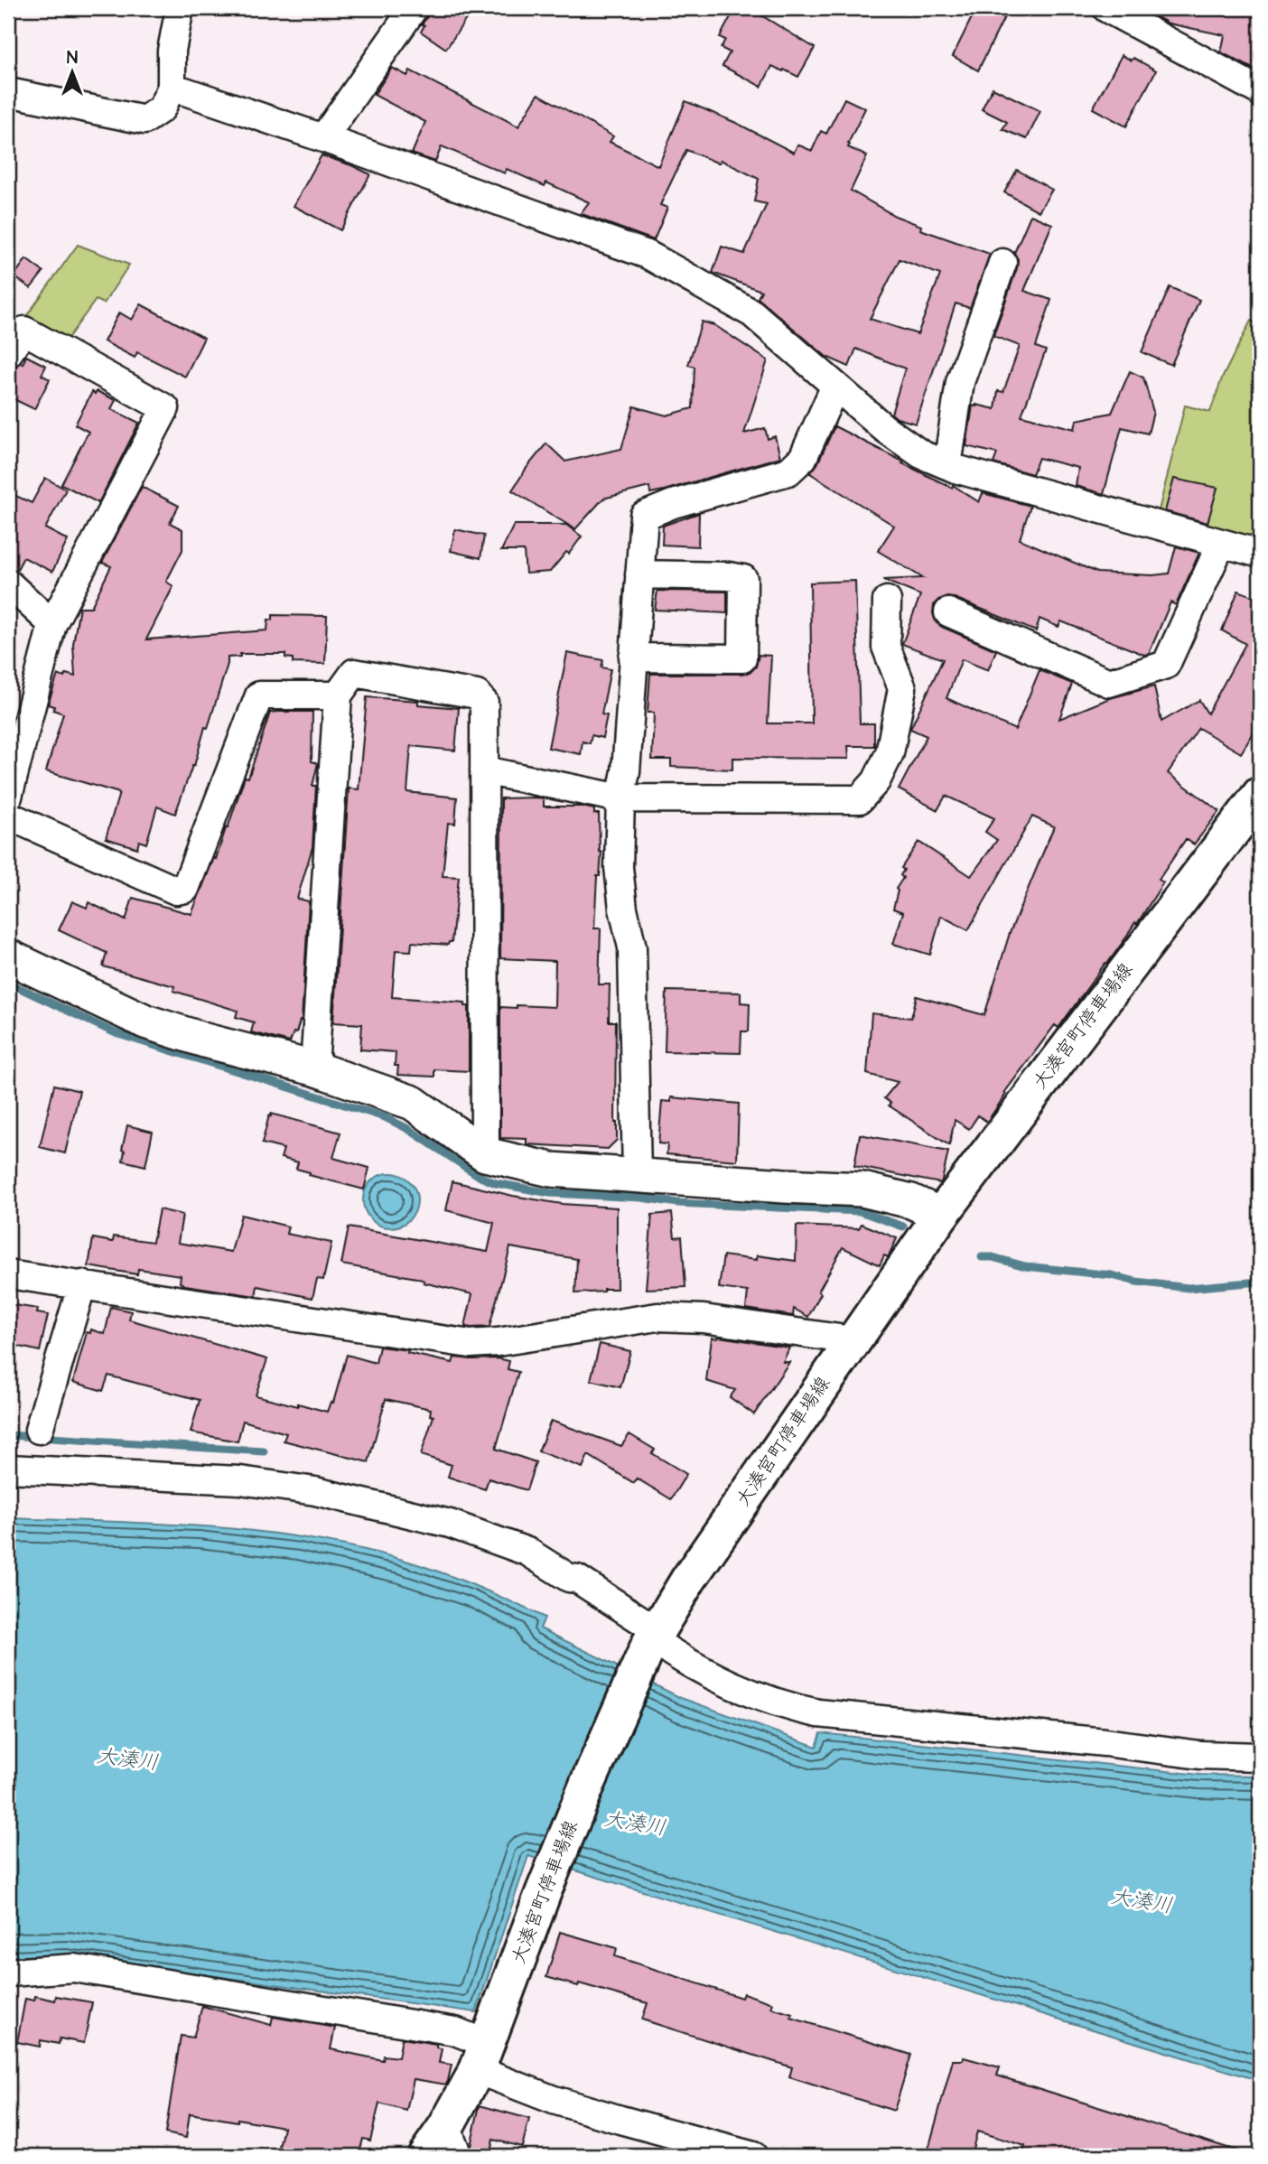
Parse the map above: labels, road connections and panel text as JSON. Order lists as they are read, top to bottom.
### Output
{
  "streets": {
    "main road": ["大湊宮町停車場線"]
  },
  "water": ["大湊川"],
  "north": "top"
}
